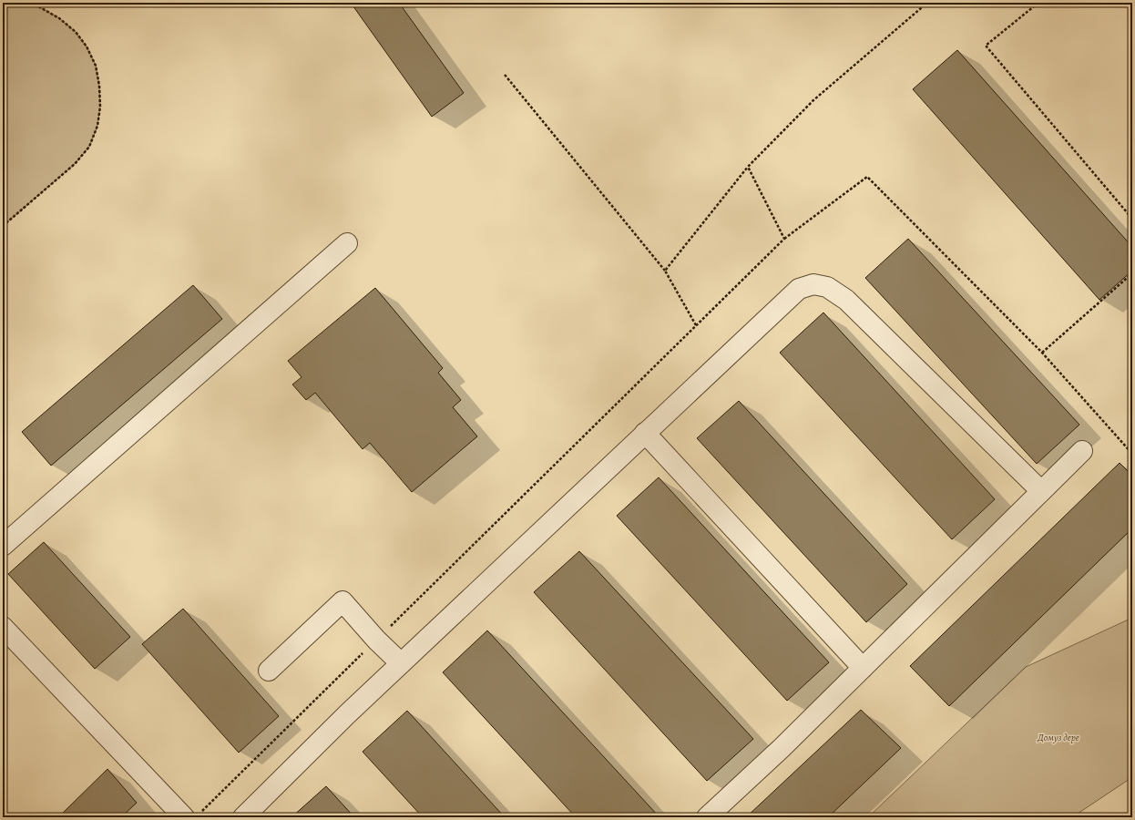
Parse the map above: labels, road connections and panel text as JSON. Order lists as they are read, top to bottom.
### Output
{
  "parks": ["Домуз дере"]
}
